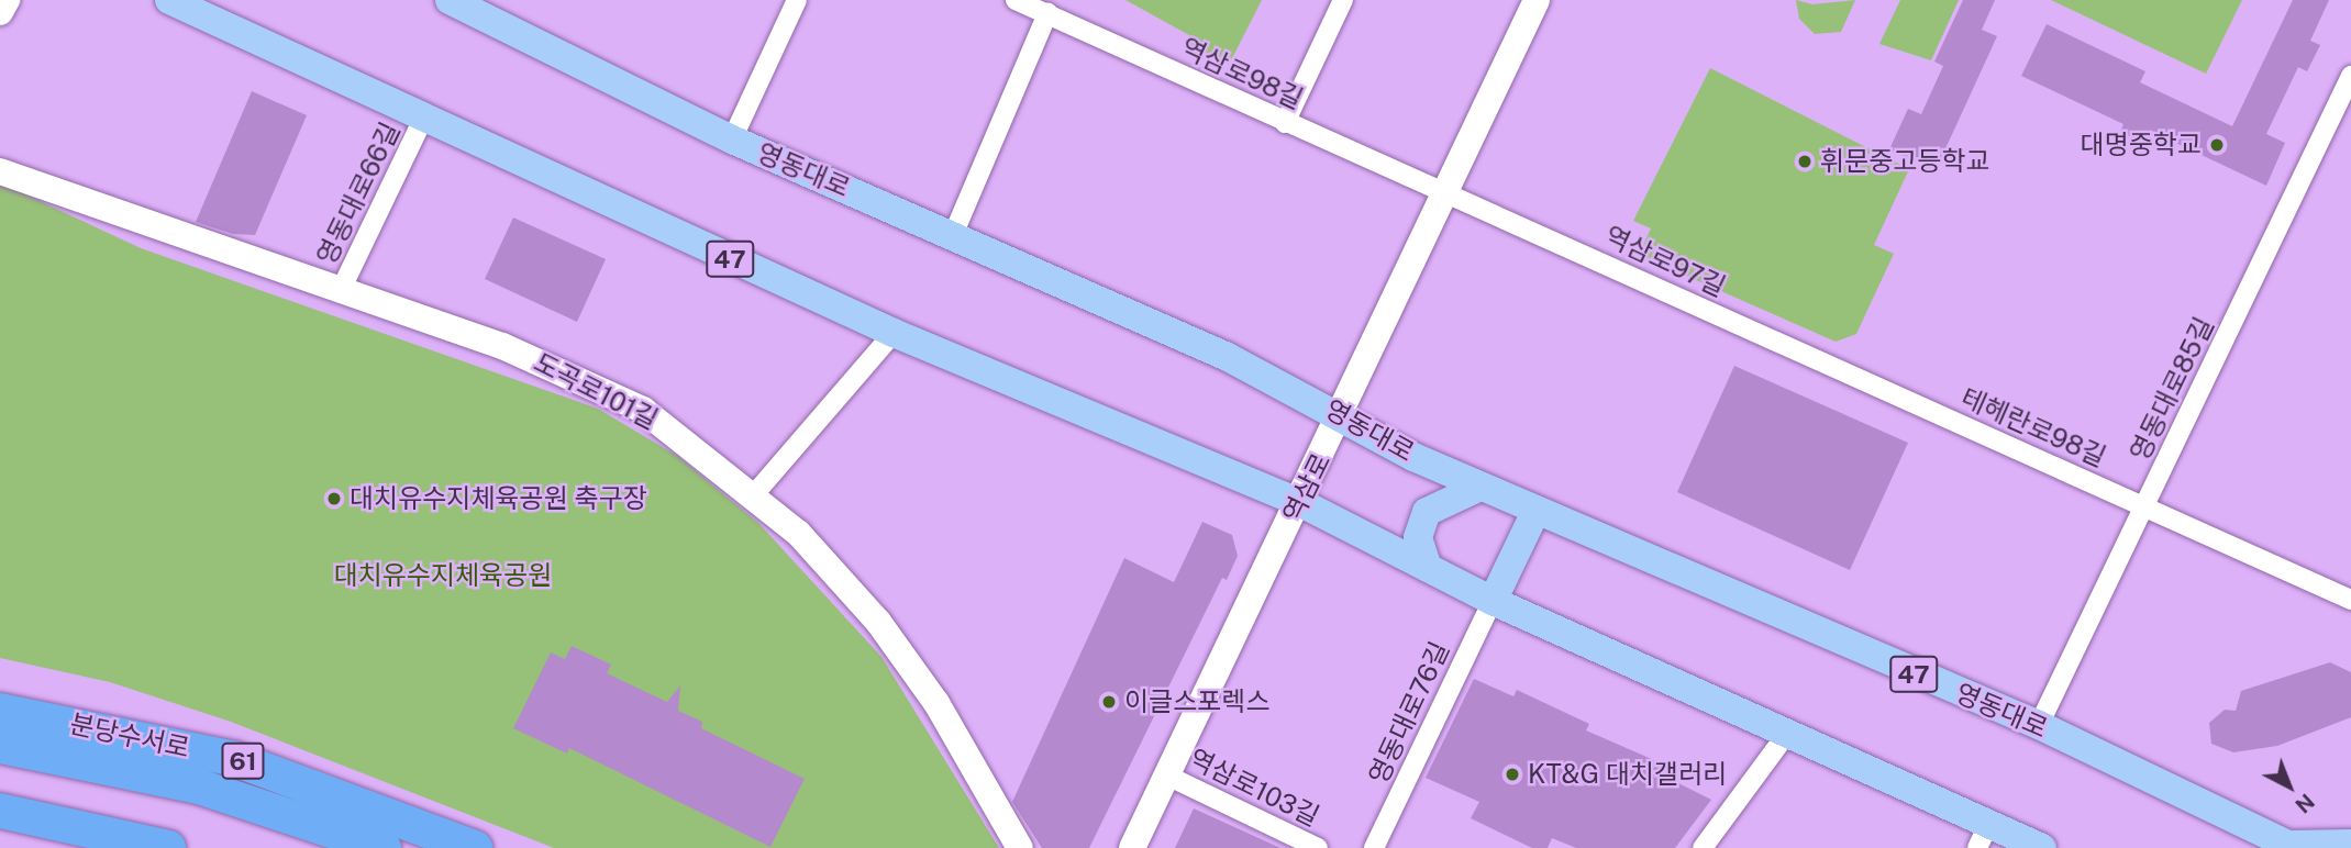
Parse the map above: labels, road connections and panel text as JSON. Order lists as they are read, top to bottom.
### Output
{
  "streets": {
    "highway": ["분당수서로", "61"],
    "main road": ["영동대로", "47"],
    "street": [
      "역삼로98길",
      "영동대로66길",
      "역삼로97길",
      "영동대로85길",
      "도곡로101길",
      "테헤란로98길",
      "역삼로",
      "영동대로76길",
      "역삼로103길"
    ]
  },
  "crossings": [
    ["역삼로98길", "역삼로97길"],
    ["역삼로98길", "역삼로"],
    ["영동대로", "영동대로85길"],
    ["영동대로", "역삼로"],
    ["영동대로66길", "47"],
    ["영동대로66길", "도곡로101길"],
    ["47", "역삼로"],
    ["47", "영동대로76길"],
    ["역삼로97길", "테헤란로98길"],
    ["역삼로97길", "역삼로"],
    ["영동대로85길", "테헤란로98길"],
    ["역삼로", "역삼로103길"]
  ],
  "parks": ["대치유수지체육공원"],
  "places": [
    "대명중학교",
    "휘문중고등학교",
    "대치유수지체육공원 축구장",
    "이글스포렉스",
    "KT&G 대치갤러리"
  ],
  "north": "bottom right"
}
